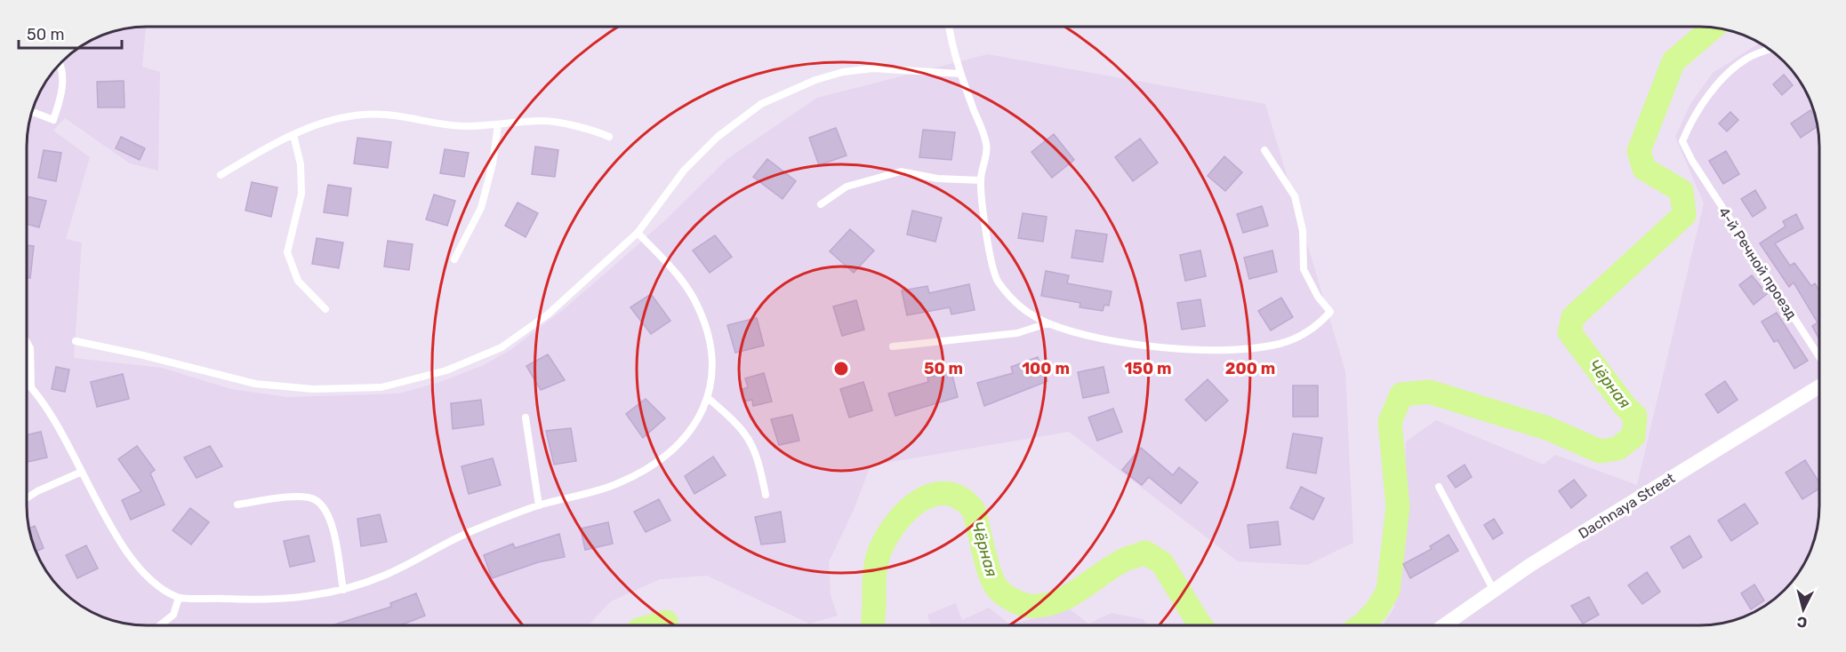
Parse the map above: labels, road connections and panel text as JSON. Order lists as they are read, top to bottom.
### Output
{
  "streets": {
    "street": ["Dachnaya Street"],
    "lane": ["4-й Речной проезд"]
  },
  "water": ["Чёрная"],
  "scale_bar": "50 m",
  "north": "bottom",
  "rings": [
    "50 m",
    "100 m",
    "150 m",
    "200 m"
  ]
}
